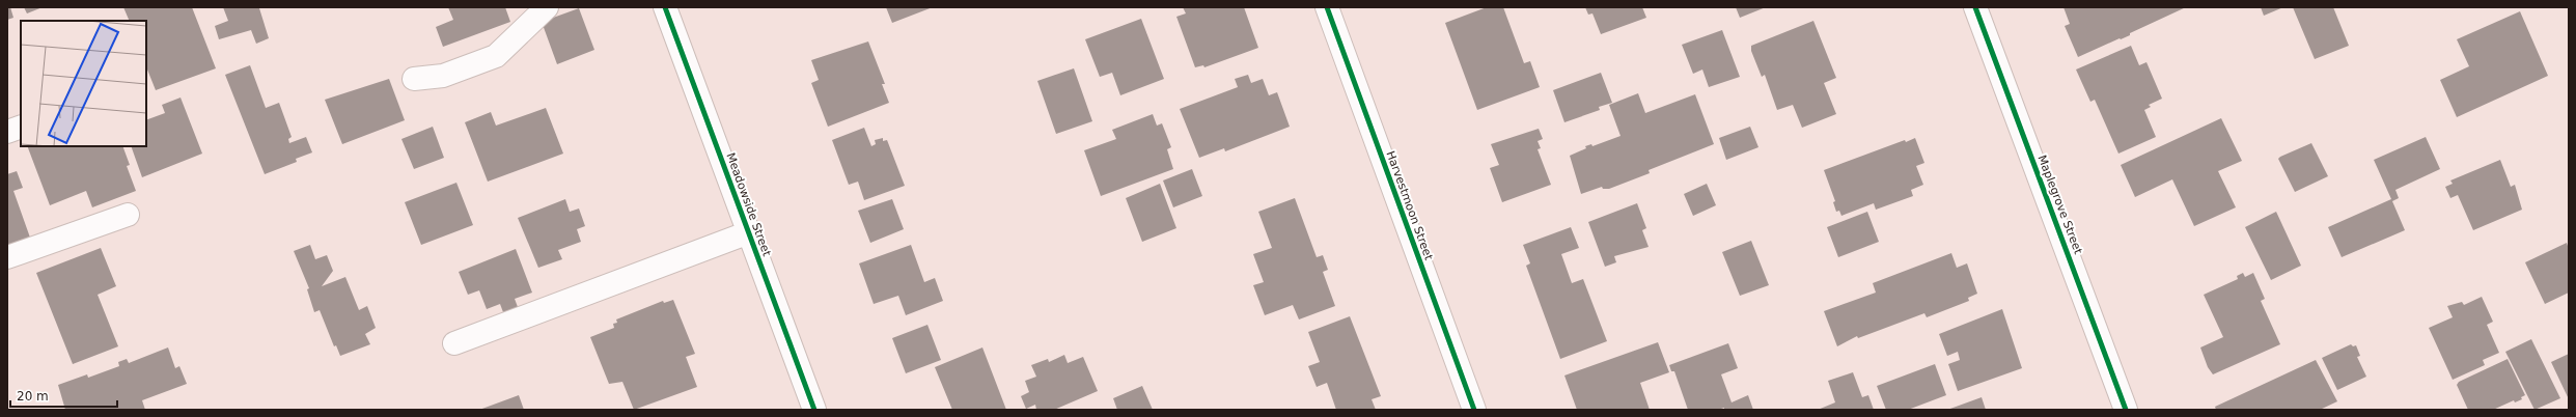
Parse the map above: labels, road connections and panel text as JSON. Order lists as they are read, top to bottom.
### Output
{
  "streets": {
    "street": ["Meadowside Street", "Maplegrove Street", "Harvestmoon Street"]
  },
  "scale_bar": "20 m"
}
